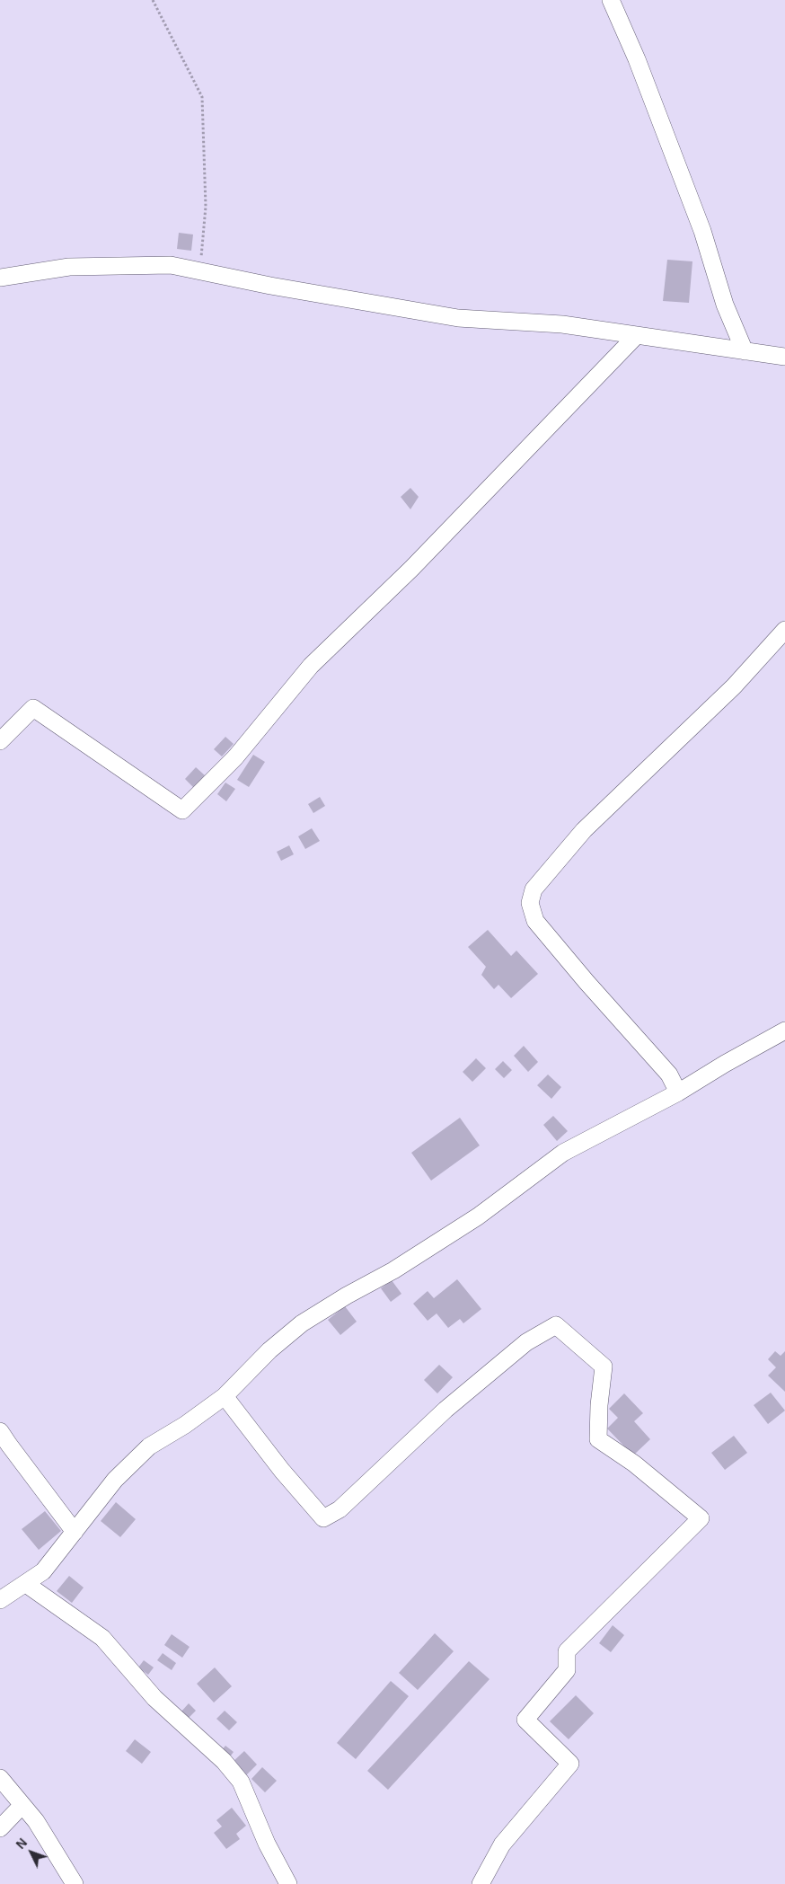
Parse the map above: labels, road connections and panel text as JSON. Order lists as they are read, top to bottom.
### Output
{
  "north": "top left"
}
